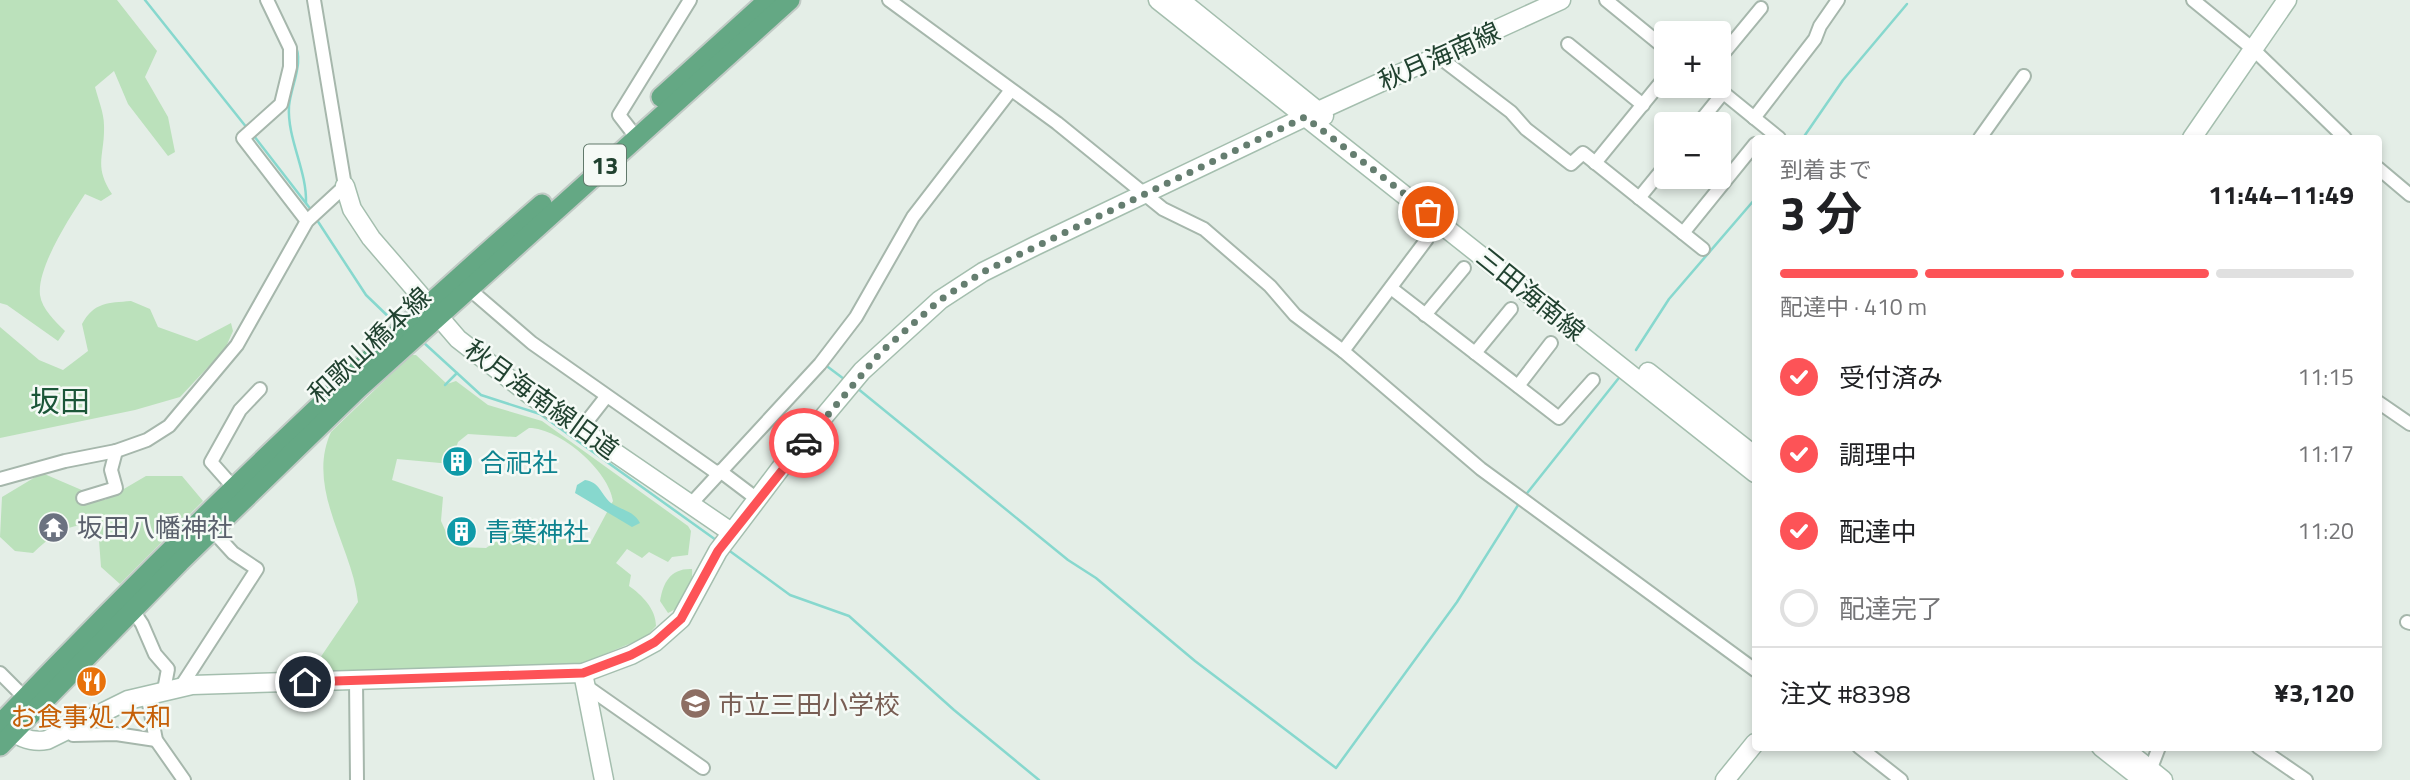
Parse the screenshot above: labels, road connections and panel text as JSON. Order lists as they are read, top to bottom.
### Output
{
  "streets": {
    "main road": [
      "秋月海南線",
      "13",
      "三田海南線",
      "和歌山橋本線",
      "秋月海南線旧道"
    ]
  },
  "crossings": [
    ["秋月海南線", "三田海南線"],
    ["秋月海南線", "秋月海南線旧道"],
    ["和歌山橋本線", "秋月海南線旧道"]
  ],
  "districts": ["坂田"],
  "places": {
    "building": ["合祀社", "青葉神社"],
    "temple": ["坂田八幡神社"],
    "restaurant": ["お食事処 大和"],
    "school or university": ["市立三田小学校"]
  },
  "page": {
    "map_buttons": ["+", "−"],
    "heading": ["3 分", "到着まで", "11:44–11:49"],
    "panel": ["注文 #8398", "¥3,120"],
    "bar": "配達中 · 410 m",
    "list": [
      ["受付済み", "11:15"],
      ["調理中", "11:17"],
      ["配達中", "11:20"],
      "配達完了"
    ]
  }
}
